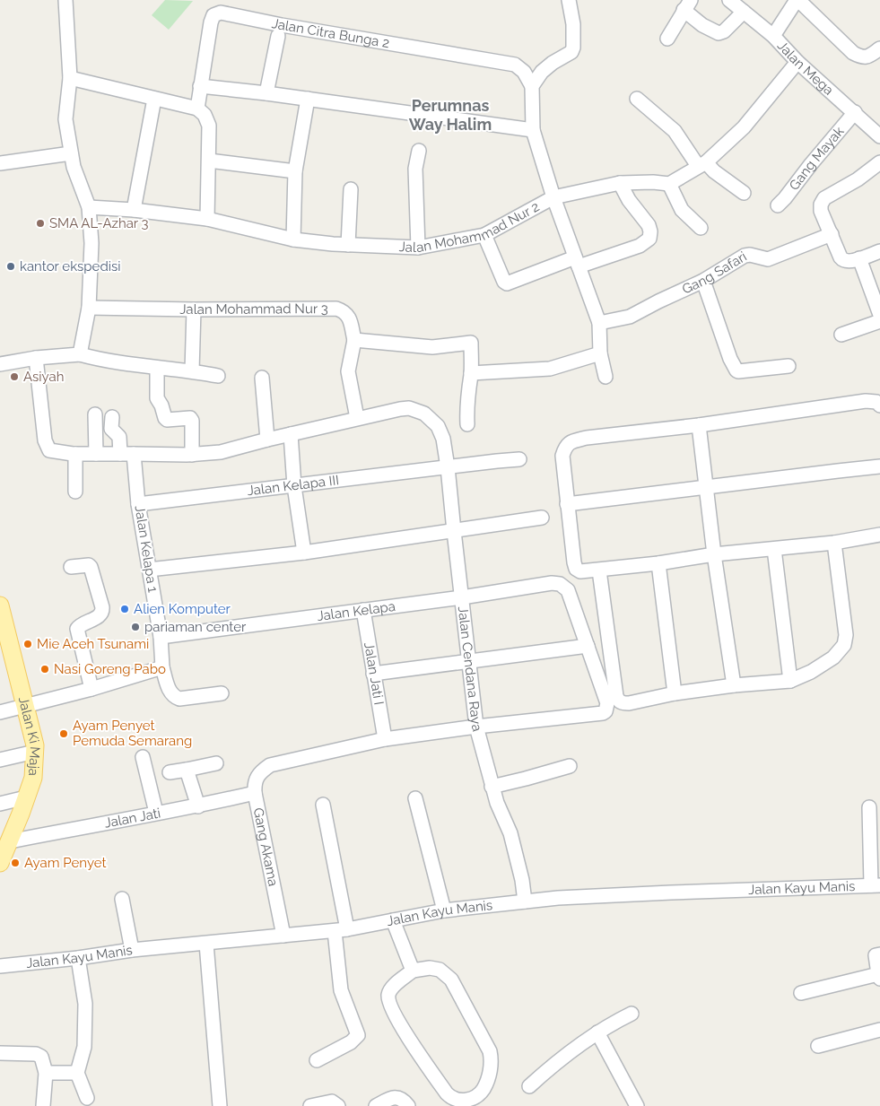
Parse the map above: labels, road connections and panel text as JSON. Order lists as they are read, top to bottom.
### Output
{
  "streets": {
    "main road": ["Jalan Ki Maja"],
    "street": [
      "Jalan Citra Bunga 2",
      "Jalan Mega",
      "Gang Mayak",
      "Jalan Mohammad Nur 2",
      "Gang Safari",
      "Jalan Mohammad Nur 3",
      "Jalan Kelapa III",
      "Jalan Kelapa 1",
      "Jalan Kelapa",
      "Jalan Cendana Raya",
      "Jalan Jati I",
      "Jalan Jati",
      "Gang Akama",
      "Jalan Kayu Manis"
    ]
  },
  "crossings": [
    ["Jalan Mega", "Gang Mayak"],
    ["Jalan Kelapa III", "Jalan Kelapa 1"],
    ["Jalan Kelapa III", "Jalan Cendana Raya"],
    ["Jalan Kelapa 1", "Jalan Kelapa"],
    ["Jalan Kelapa", "Jalan Cendana Raya"],
    ["Jalan Kelapa", "Jalan Jati I"],
    ["Jalan Cendana Raya", "Jalan Kayu Manis"],
    ["Jalan Jati I", "Gang Akama"],
    ["Jalan Ki Maja", "Jalan Jati"],
    ["Jalan Jati", "Gang Akama"],
    ["Gang Akama", "Jalan Kayu Manis"]
  ],
  "districts": ["Perumnas Way Halim"],
  "places": [
    "SMA AL-Azhar 3",
    "kantor ekspedisi",
    "Asiyah",
    "Alien Komputer",
    "pariaman center",
    "Mie Aceh Tsunami",
    "Nasi Goreng Pabo",
    "Ayam Penyet Pemuda Semarang",
    "Ayam Penyet"
  ]
}
